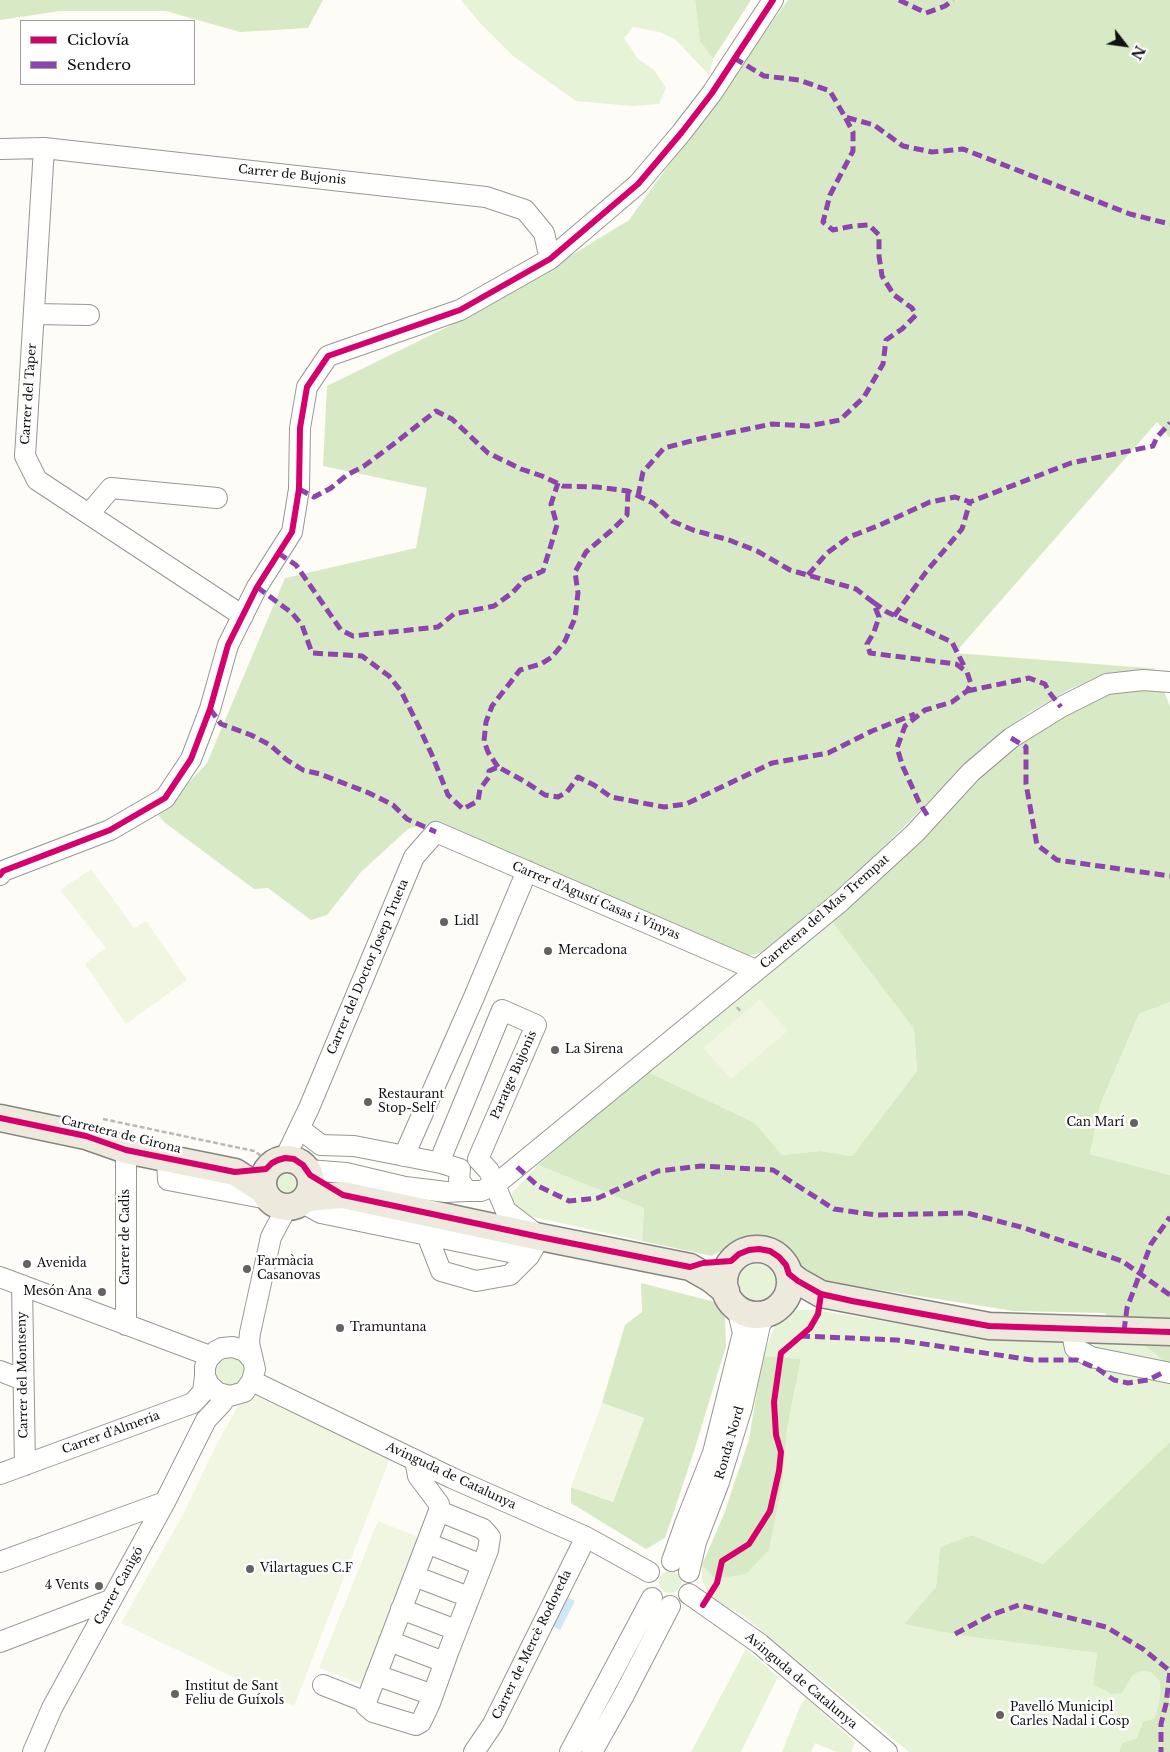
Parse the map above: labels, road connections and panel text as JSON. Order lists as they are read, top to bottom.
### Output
{
  "streets": {
    "main road": ["Carretera de Girona"],
    "street": [
      "Carrer de Bujonis",
      "Carrer del Taper",
      "Carrer d'Agustí Casas i Vinyas",
      "Carretera del Mas Trempat",
      "Carrer del Doctor Josep Trueta",
      "Paratge Bujonis",
      "Carrer de Cadis",
      "Carrer del Montseny",
      "Carrer d'Almeria",
      "Ronda Nord",
      "Avinguda de Catalunya",
      "Carrer Canigó",
      "Carrer de Mercè Rodoreda"
    ]
  },
  "crossings": [
    ["Carrer de Bujonis", "Carrer del Taper"],
    ["Carrer d'Agustí Casas i Vinyas", "Carretera del Mas Trempat"],
    ["Carrer d'Agustí Casas i Vinyas", "Carrer del Doctor Josep Trueta"],
    ["Carrer del Doctor Josep Trueta", "Carretera de Girona"],
    ["Carretera de Girona", "Carrer de Cadis"],
    ["Carrer del Montseny", "Carrer d'Almeria"],
    ["Carrer d'Almeria", "Avinguda de Catalunya"],
    ["Carrer d'Almeria", "Carrer Canigó"],
    ["Ronda Nord", "Avinguda de Catalunya"],
    ["Avinguda de Catalunya", "Carrer Canigó"],
    ["Avinguda de Catalunya", "Carrer de Mercè Rodoreda"]
  ],
  "places": [
    "Lidl",
    "Mercadona",
    "La Sirena",
    "Restaurant Stop-Self",
    "Can Marí",
    "Avenida",
    "Farmàcia Casanovas",
    "Mesón Ana",
    "Tramuntana",
    "Vilartagues C.F",
    "4 Vents",
    "Institut de Sant Feliu de Guíxols",
    "Pavelló Municipl Carles Nadal i Cosp"
  ],
  "legend": ["Ciclovía", "Sendero"],
  "north": "bottom right"
}
